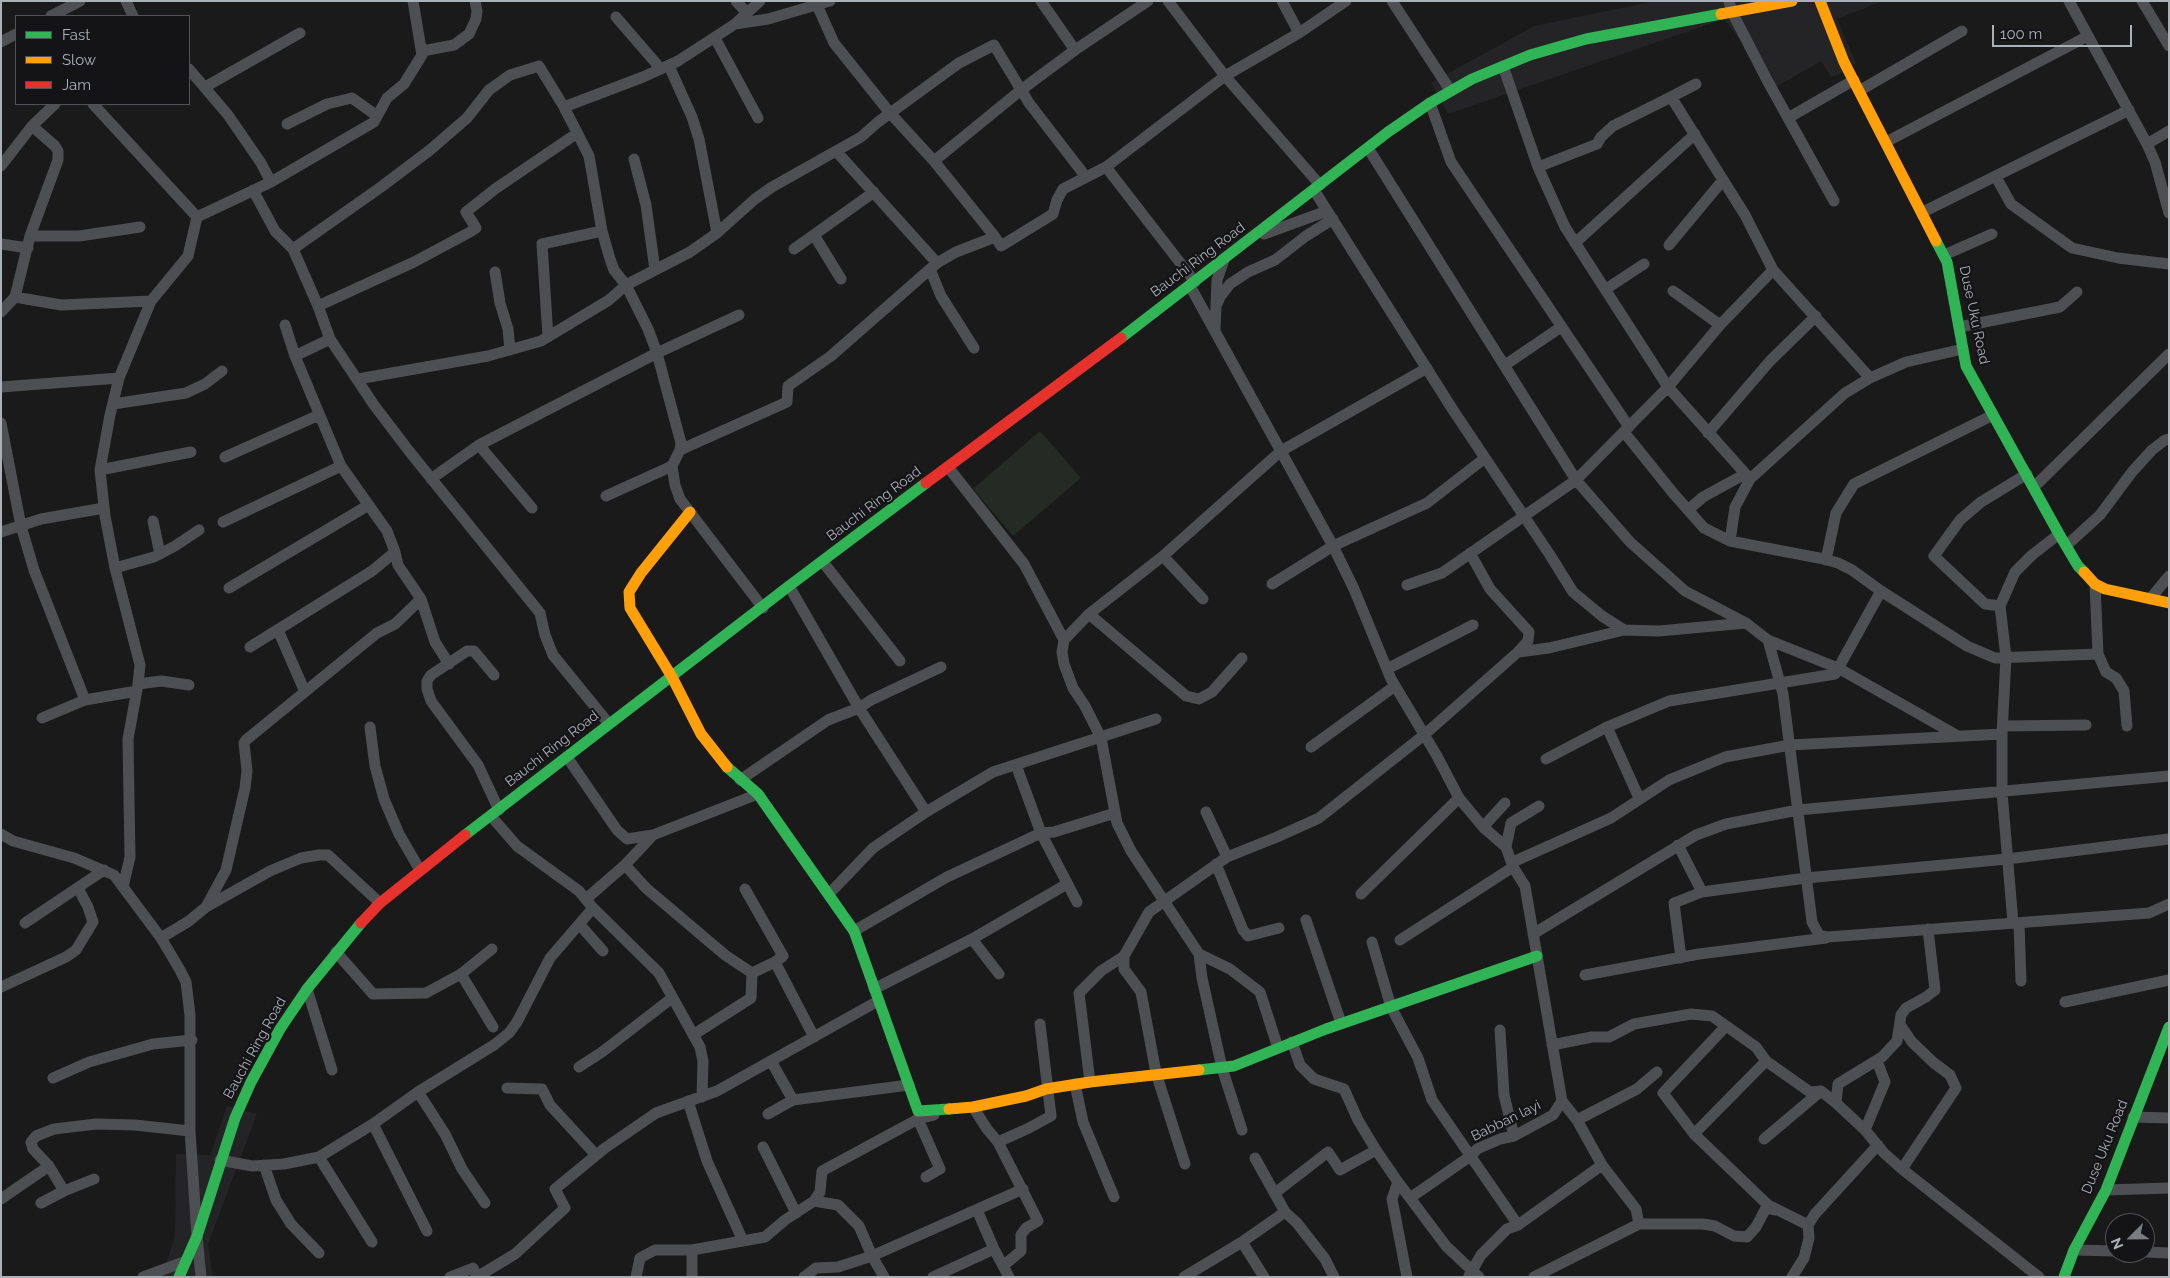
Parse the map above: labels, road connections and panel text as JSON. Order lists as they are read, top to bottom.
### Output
{
  "streets": {
    "street": ["Bauchi Ring Road", "Duse Uku Road", "Babban layi"]
  },
  "legend": ["Fast", "Slow", "Jam"],
  "scale_bar": "100 m",
  "north": "bottom left"
}
